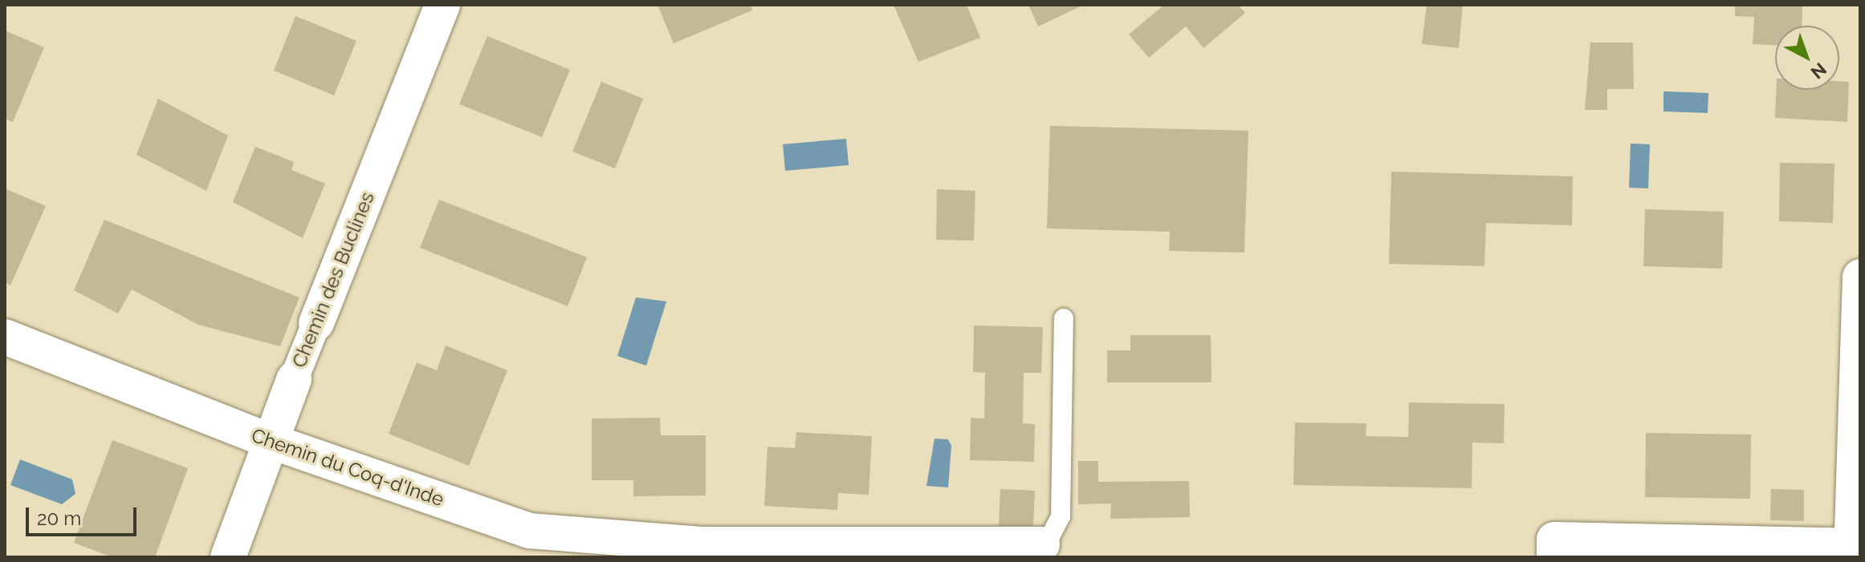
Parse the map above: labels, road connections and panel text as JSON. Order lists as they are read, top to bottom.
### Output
{
  "streets": {
    "street": ["Chemin des Buclines", "Chemin du Coq-d'Inde"]
  },
  "crossings": [
    ["Chemin des Buclines", "Chemin du Coq-d'Inde"]
  ],
  "scale_bar": "20 m",
  "north": "bottom right"
}
